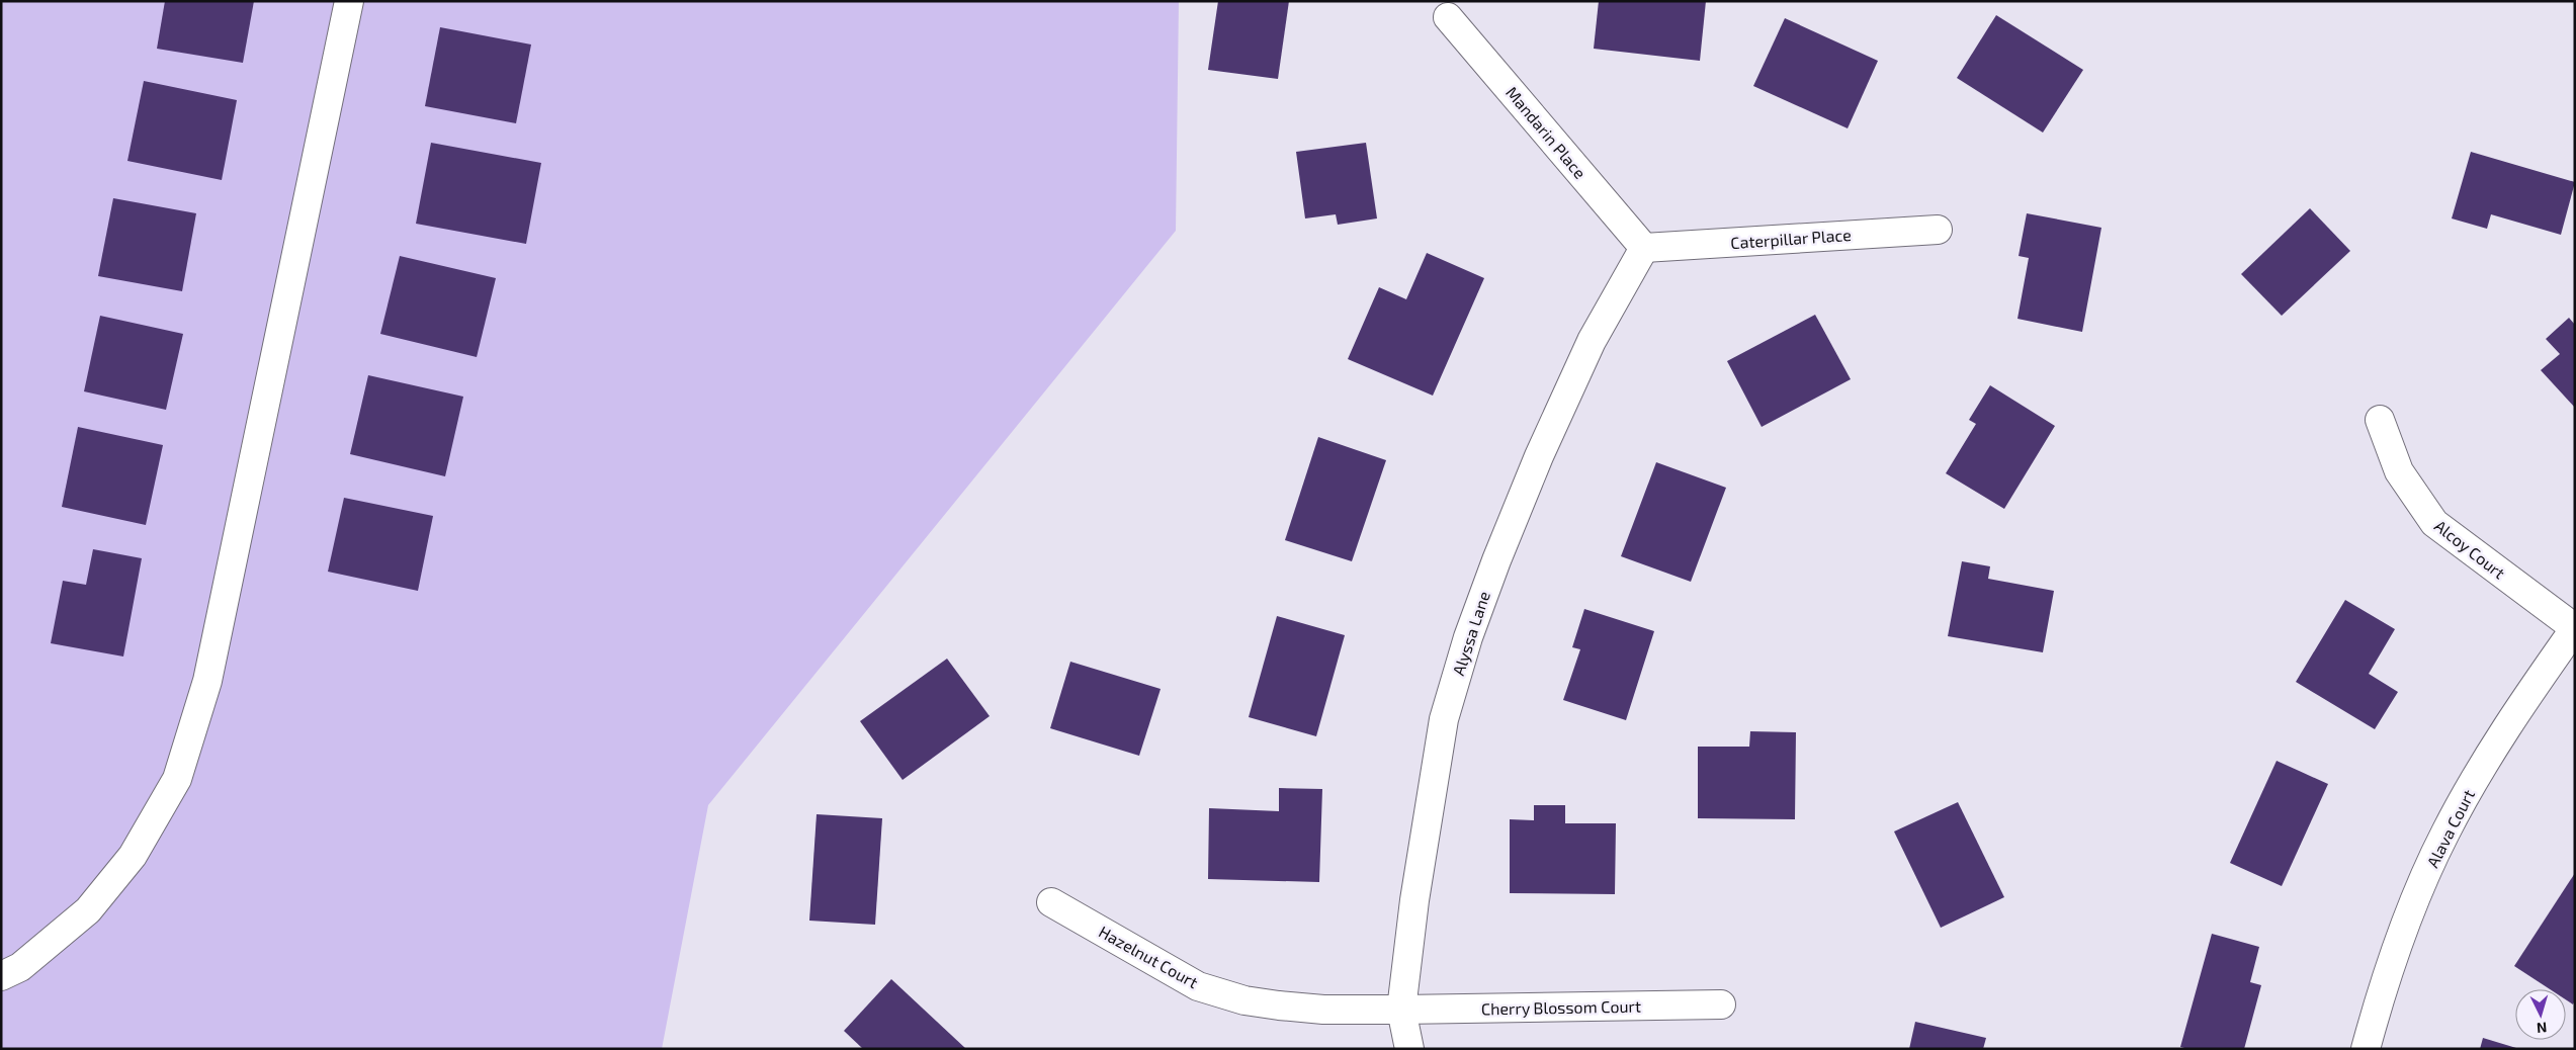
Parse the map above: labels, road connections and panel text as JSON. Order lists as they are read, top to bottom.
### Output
{
  "streets": {
    "street": [
      "Mandarin Place",
      "Caterpillar Place",
      "Alcoy Court",
      "Alyssa Lane",
      "Alava Court",
      "Hazelnut Court",
      "Cherry Blossom Court"
    ]
  },
  "crossings": [
    ["Mandarin Place", "Caterpillar Place"],
    ["Mandarin Place", "Alyssa Lane"],
    ["Caterpillar Place", "Alyssa Lane"],
    ["Alcoy Court", "Alava Court"],
    ["Alyssa Lane", "Hazelnut Court"],
    ["Alyssa Lane", "Cherry Blossom Court"],
    ["Hazelnut Court", "Cherry Blossom Court"]
  ],
  "north": "bottom"
}
